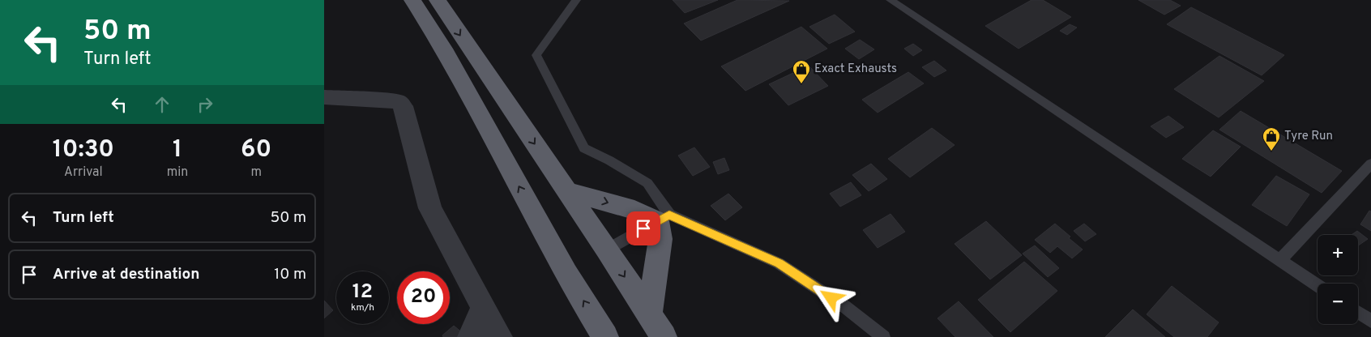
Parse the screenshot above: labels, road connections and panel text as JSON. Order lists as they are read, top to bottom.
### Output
{
  "places": {
    "shop": ["Exact Exhausts", "Tyre Run"]
  },
  "page": {
    "turn": ["50 m", "Turn left"],
    "eta": [
      "10:30",
      "Arrival",
      "1",
      "min",
      "60",
      "m"
    ],
    "list": [
      {
        "name": "Turn left",
        "value": "50 m"
      },
      {
        "name": "Arrive at destination",
        "value": "10 m"
      }
    ],
    "map_buttons": ["+", "−"],
    "speed": "12 km/h",
    "limit": "20"
  }
}
